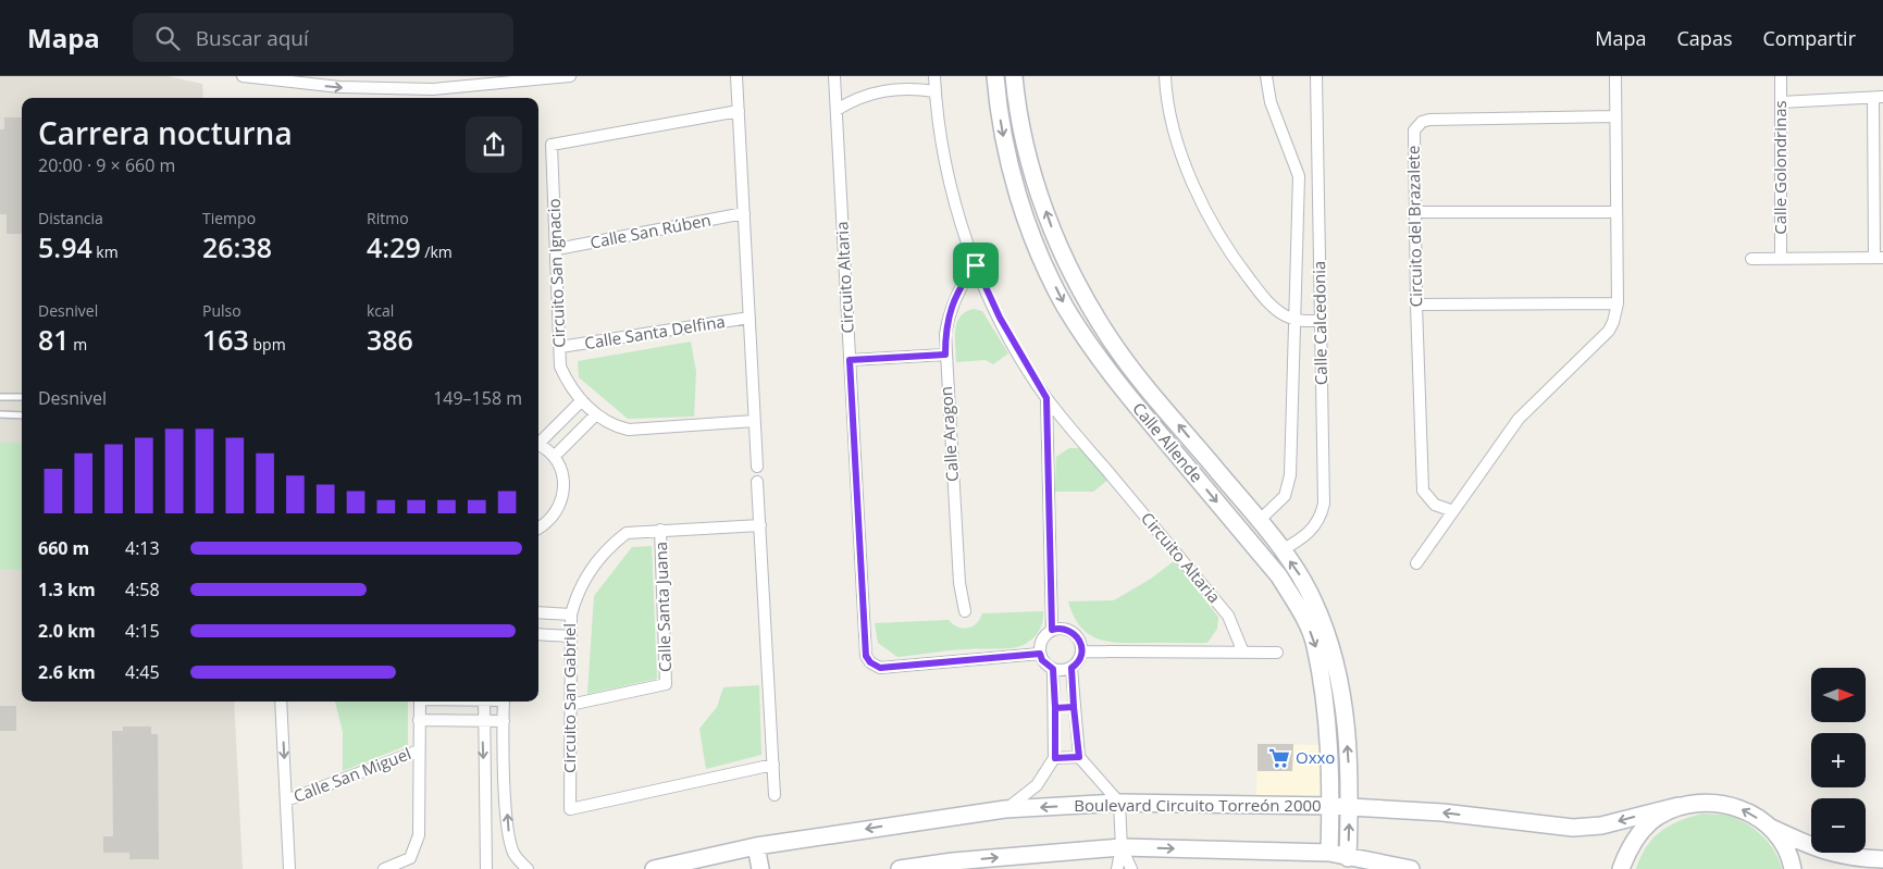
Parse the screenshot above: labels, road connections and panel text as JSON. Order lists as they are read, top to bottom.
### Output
{
  "streets": {
    "main road": ["Calle Allende", "Boulevard Circuito Torreón 2000"],
    "street": [
      "Calle Golondrinas",
      "Circuito del Brazalete",
      "Calle San Rúben",
      "Circuito San Ignacio",
      "Circuito Altaria",
      "Calle Calcedonia",
      "Calle Santa Delfina",
      "Calle Aragon",
      "Calle Santa Juana",
      "Circuito San Gabriel",
      "Calle San Miguel"
    ]
  },
  "crossings": [
    ["Calle San Rúben", "Circuito San Ignacio"],
    ["Circuito San Ignacio", "Calle Santa Delfina"],
    ["Circuito Altaria", "Calle Aragon"],
    ["Calle Calcedonia", "Calle Allende"],
    ["Calle Allende", "Boulevard Circuito Torreón 2000"],
    ["Calle Santa Juana", "Circuito San Gabriel"]
  ],
  "places": {
    "supermarket": ["Oxxo"]
  },
  "north": "right",
  "page": {
    "header": "Mapa",
    "search": "Buscar aquí",
    "nav": ["Mapa", "Capas", "Compartir"],
    "heading": ["Carrera nocturna", "20:00 · 9 × 660 m"],
    "stats": [
      ["Distancia", "5.94 km"],
      ["Tiempo", "26:38"],
      ["Ritmo", "4:29 /km"],
      ["Desnivel", "81 m"],
      ["Pulso", "163 bpm"],
      ["kcal", "386"]
    ],
    "chart": ["Desnivel", "149–158 m"],
    "list": [
      {
        "name": "660 m",
        "note": "4:13"
      },
      {
        "name": "1.3 km",
        "note": "4:58"
      },
      {
        "name": "2.0 km",
        "note": "4:15"
      },
      {
        "name": "2.6 km",
        "note": "4:45"
      }
    ],
    "map_buttons": ["+", "−"]
  }
}
